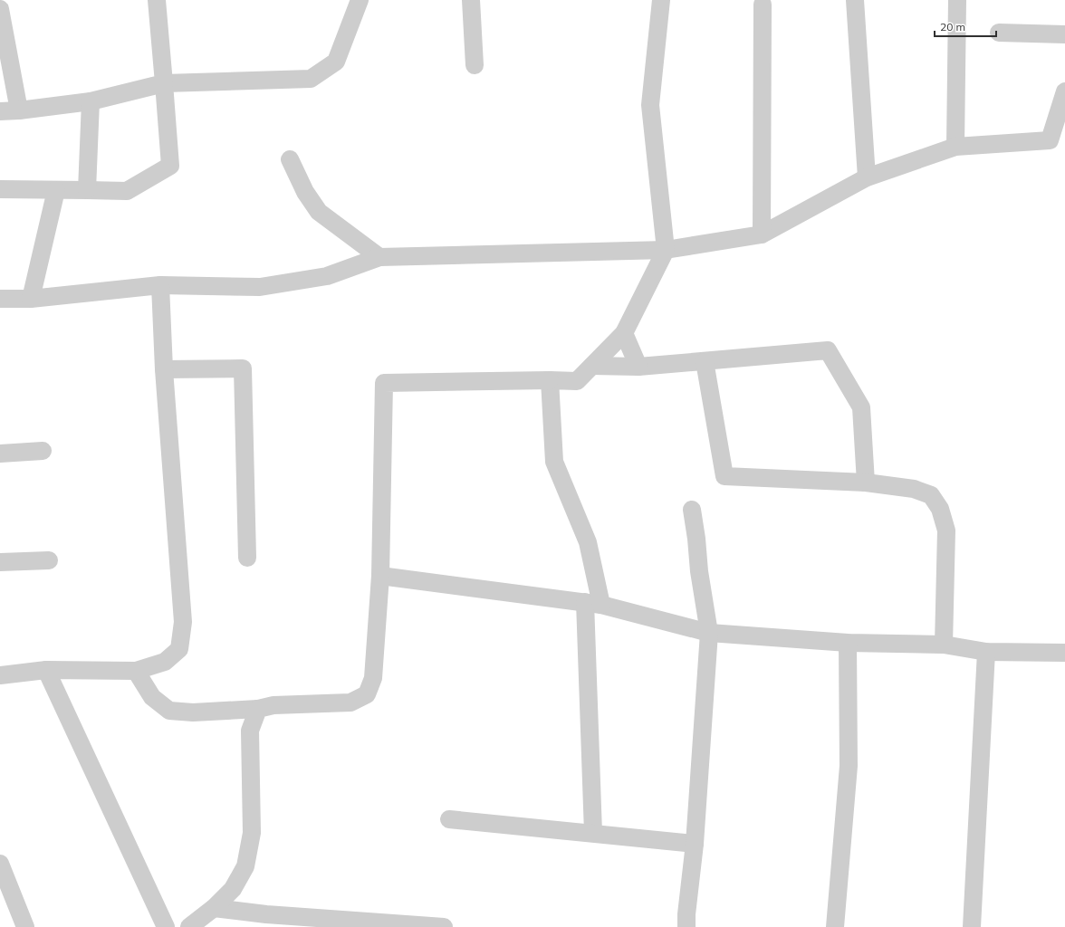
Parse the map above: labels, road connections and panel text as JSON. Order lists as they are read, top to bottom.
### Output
{
  "scale_bar": "20 m"
}
